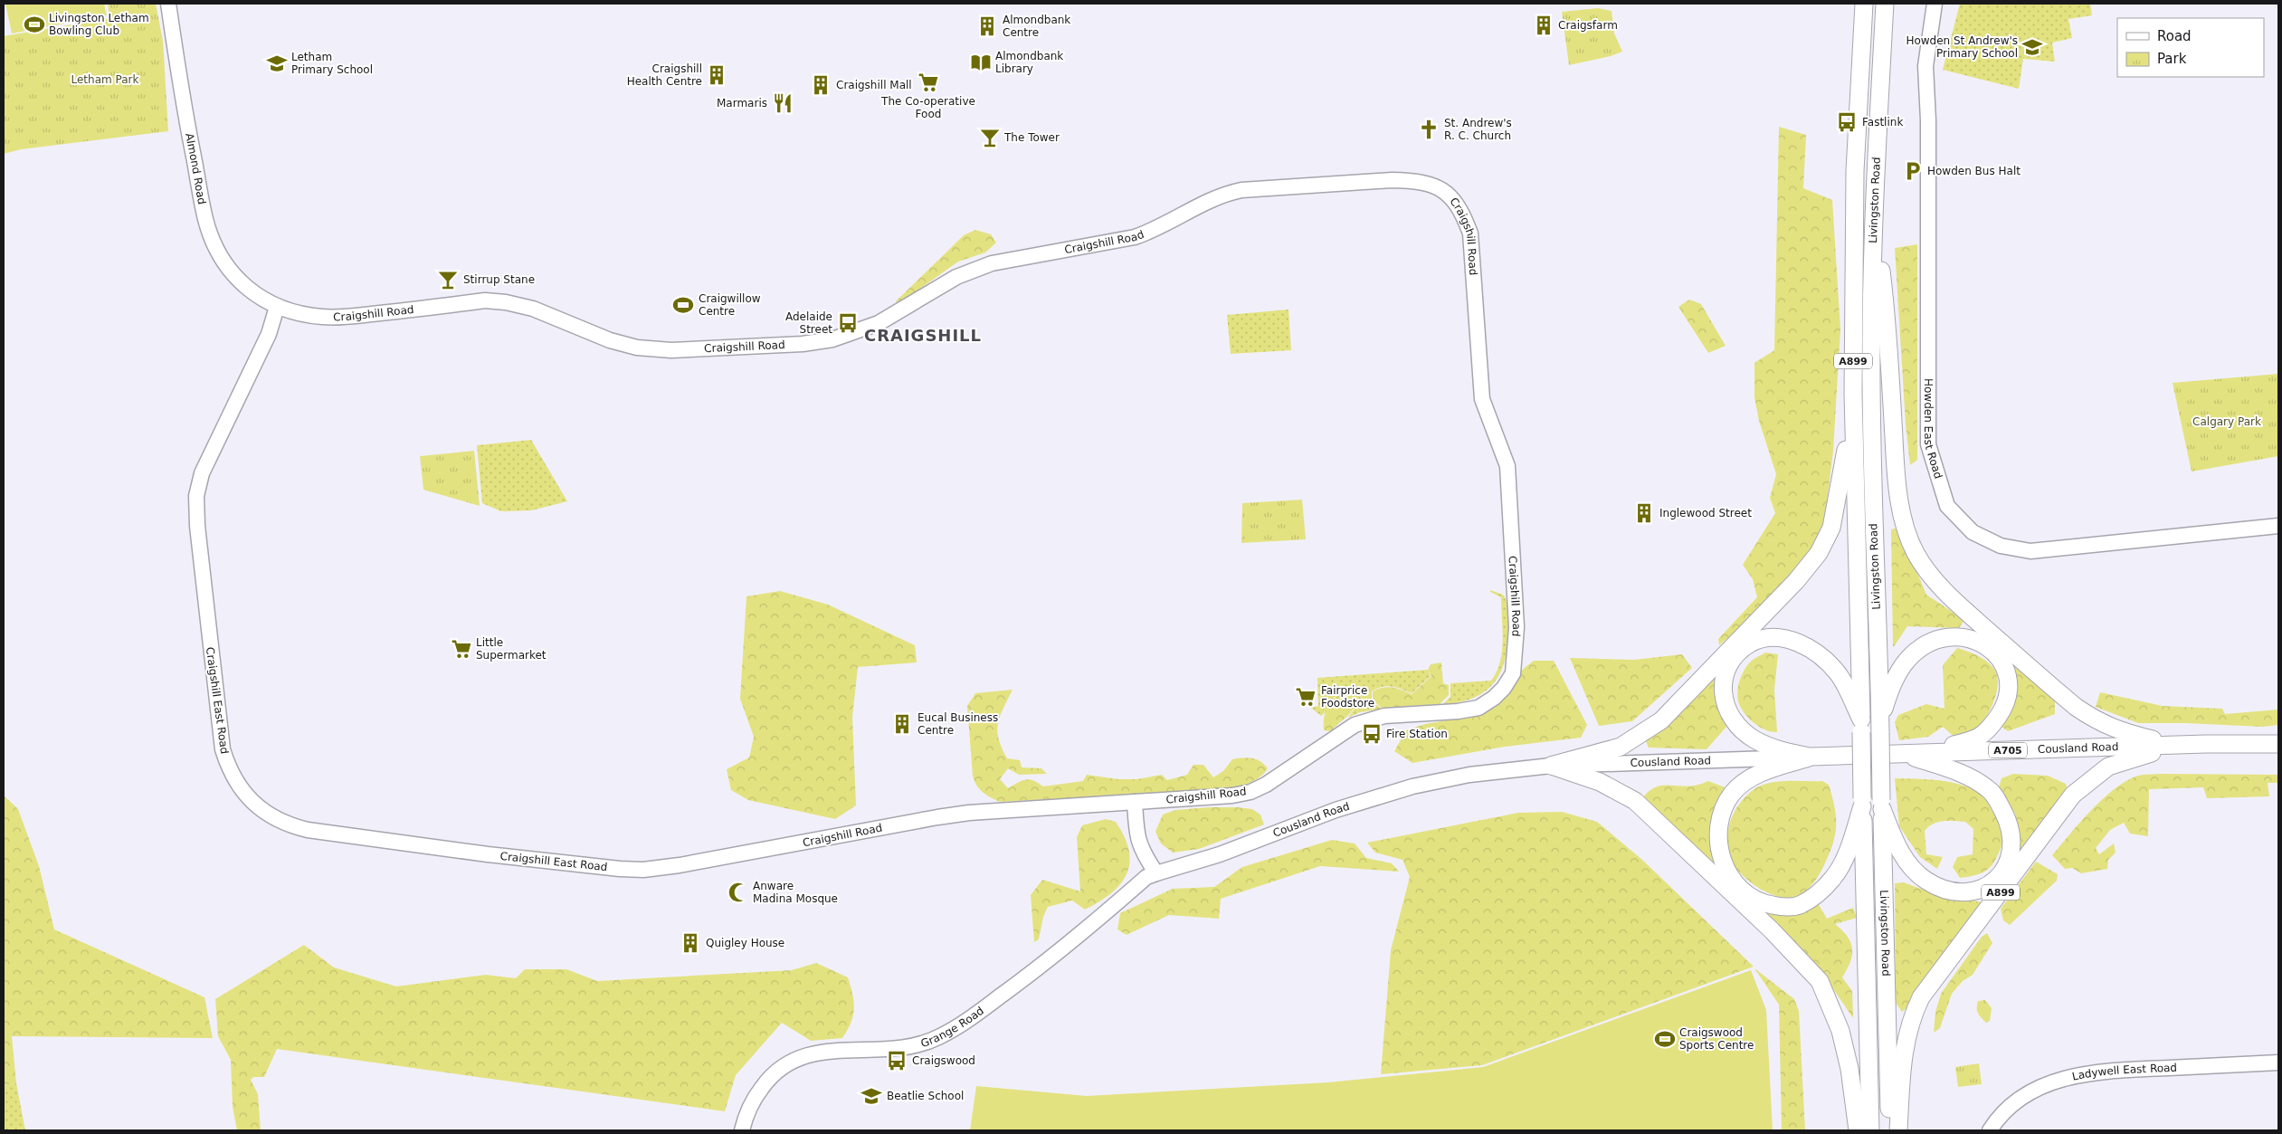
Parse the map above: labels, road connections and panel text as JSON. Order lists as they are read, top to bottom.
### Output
{
  "streets": {
    "main road": [
      "Livingston Road",
      "A899",
      "Cousland Road",
      "A705"
    ],
    "street": [
      "Almond Road",
      "Craigshill Road",
      "Howden East Road",
      "Craigshill East Road",
      "Grange Road",
      "Ladywell East Road"
    ]
  },
  "crossings": [
    ["Almond Road", "Craigshill Road"],
    ["Almond Road", "Craigshill East Road"],
    ["Livingston Road", "A899"],
    ["Craigshill Road", "Craigshill East Road"],
    ["A899", "Cousland Road"],
    ["Cousland Road", "Grange Road"]
  ],
  "districts": ["CRAIGSHILL"],
  "parks": ["Letham Park", "Calgary Park"],
  "places": {
    "sports": ["Livingston Letham Bowling Club", "Craigwillow Centre", "Craigswood Sports Centre"],
    "building": [
      "Craigsfarm",
      "Almondbank Centre",
      "Craigshill Health Centre",
      "Craigshill Mall",
      "Inglewood Street",
      "Eucal Business Centre",
      "Quigley House"
    ],
    "school or university": ["Howden St Andrew's Primary School", "Letham Primary School", "Beatlie School"],
    "library": ["Almondbank Library"],
    "supermarket": ["The Co-operative Food", "Little Supermarket", "Fairprice Foodstore"],
    "restaurant": ["Marmaris"],
    "bus stop": [
      "Fastlink",
      "Adelaide Street",
      "Fire Station",
      "Craigswood"
    ],
    "church": ["St. Andrew's R. C. Church"],
    "bar": ["The Tower", "Stirrup Stane"],
    "parking": ["Howden Bus Halt"],
    "mosque": ["Anware Madina Mosque"]
  },
  "legend": ["Road", "Park"]
}
